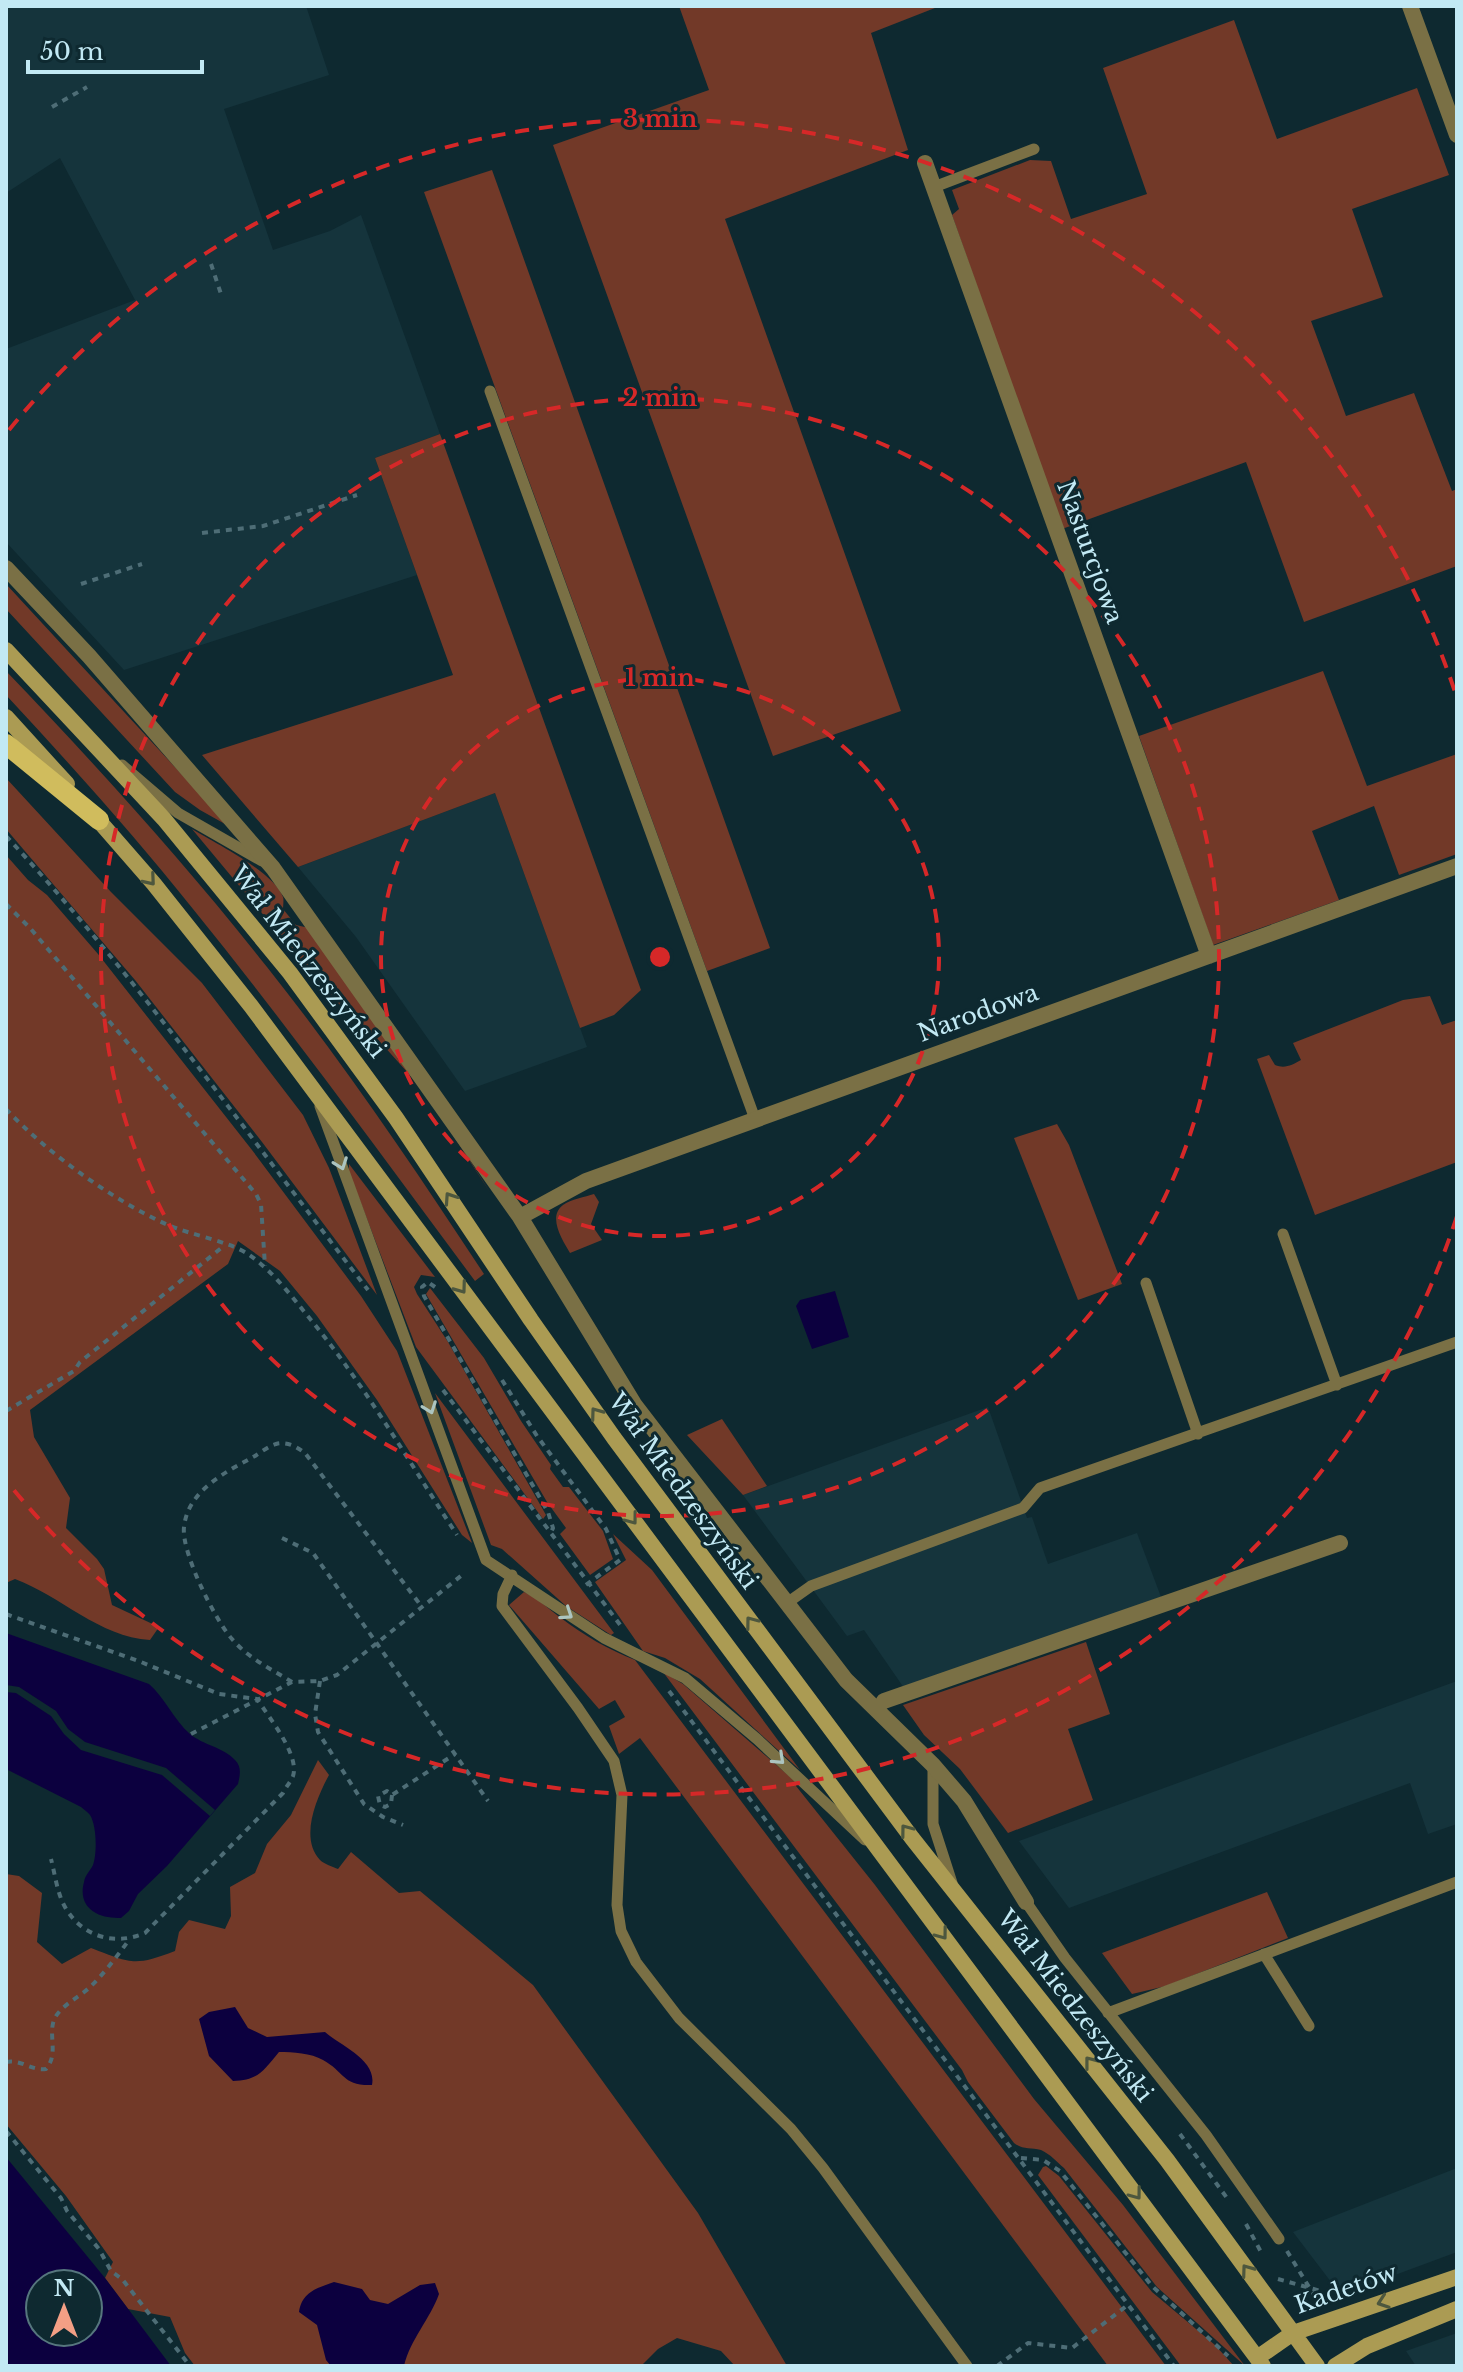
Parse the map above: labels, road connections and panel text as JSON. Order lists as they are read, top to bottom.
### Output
{
  "streets": {
    "main road": ["Wał Miedzeszyński", "Kadetów"],
    "street": ["Nasturcjowa", "Narodowa"]
  },
  "crossings": [
    ["Nasturcjowa", "Narodowa"],
    ["Wał Miedzeszyński", "Narodowa"],
    ["Wał Miedzeszyński", "Kadetów"]
  ],
  "scale_bar": "50 m",
  "north": "top",
  "rings": ["3 min", "2 min", "1 min"]
}
